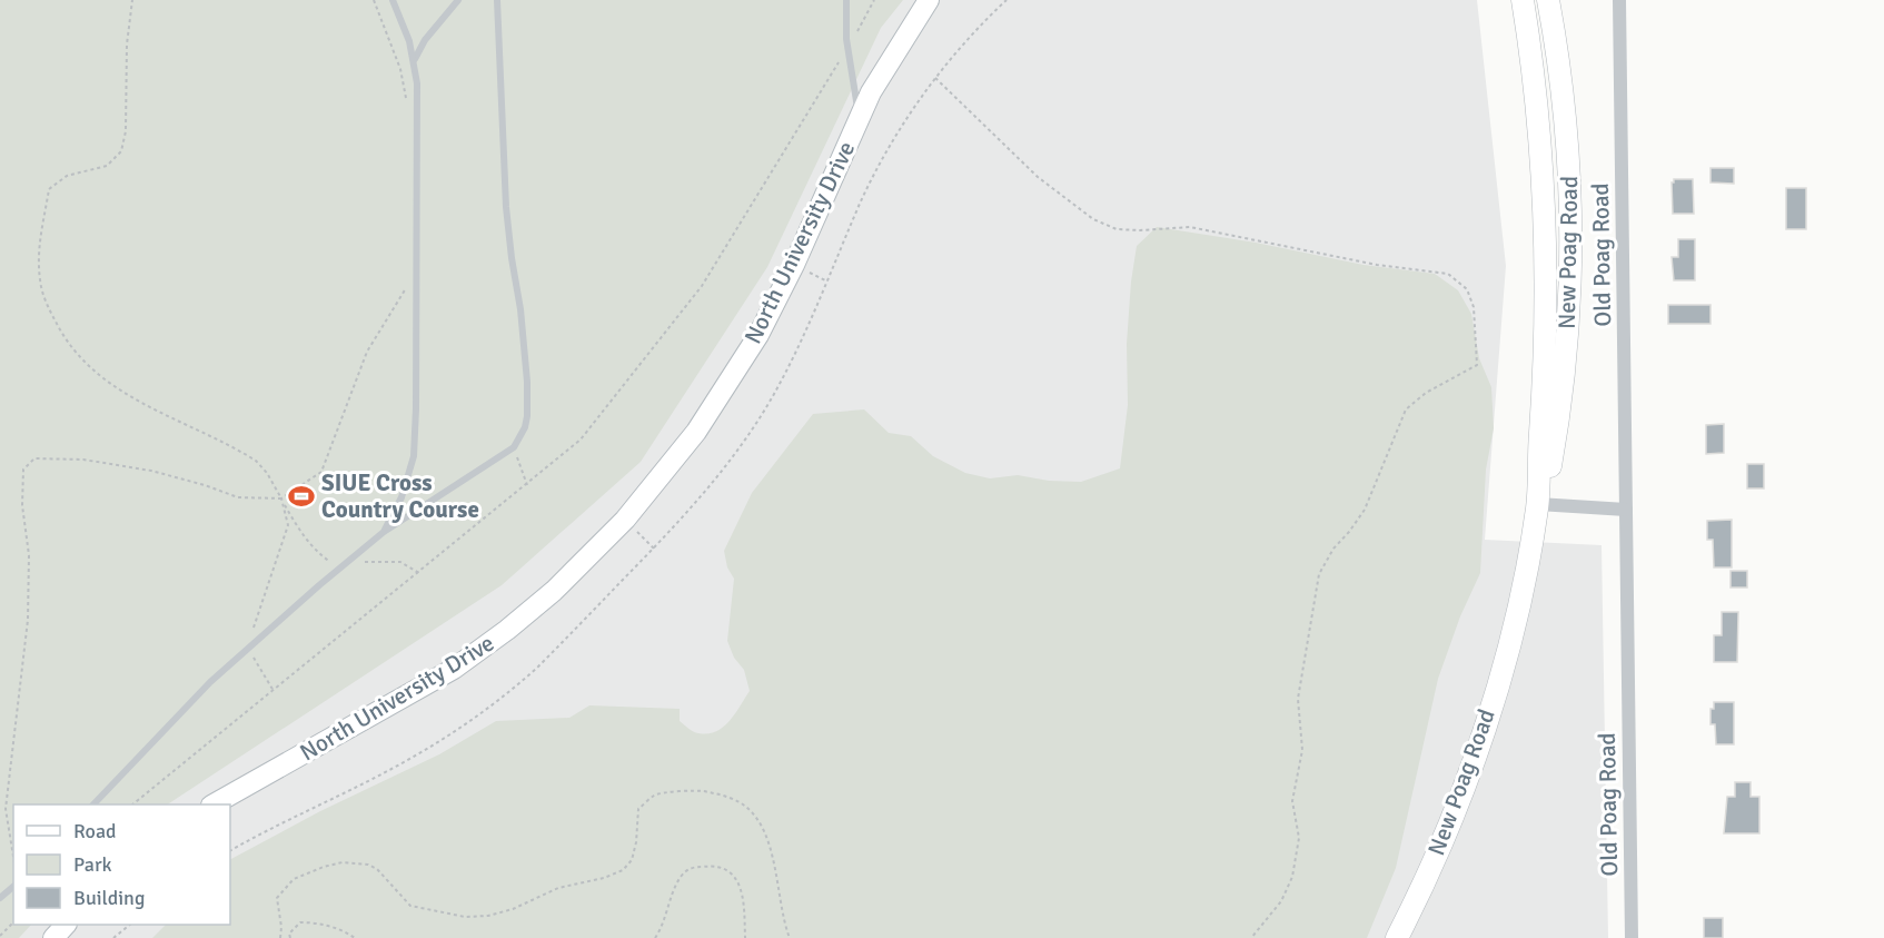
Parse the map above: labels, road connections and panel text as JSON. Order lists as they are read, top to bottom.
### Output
{
  "streets": {
    "main road": ["North University Drive", "New Poag Road"],
    "street": ["Old Poag Road"]
  },
  "places": {
    "sports": ["SIUE Cross Country Course"]
  },
  "legend": ["Road", "Park", "Building"]
}
